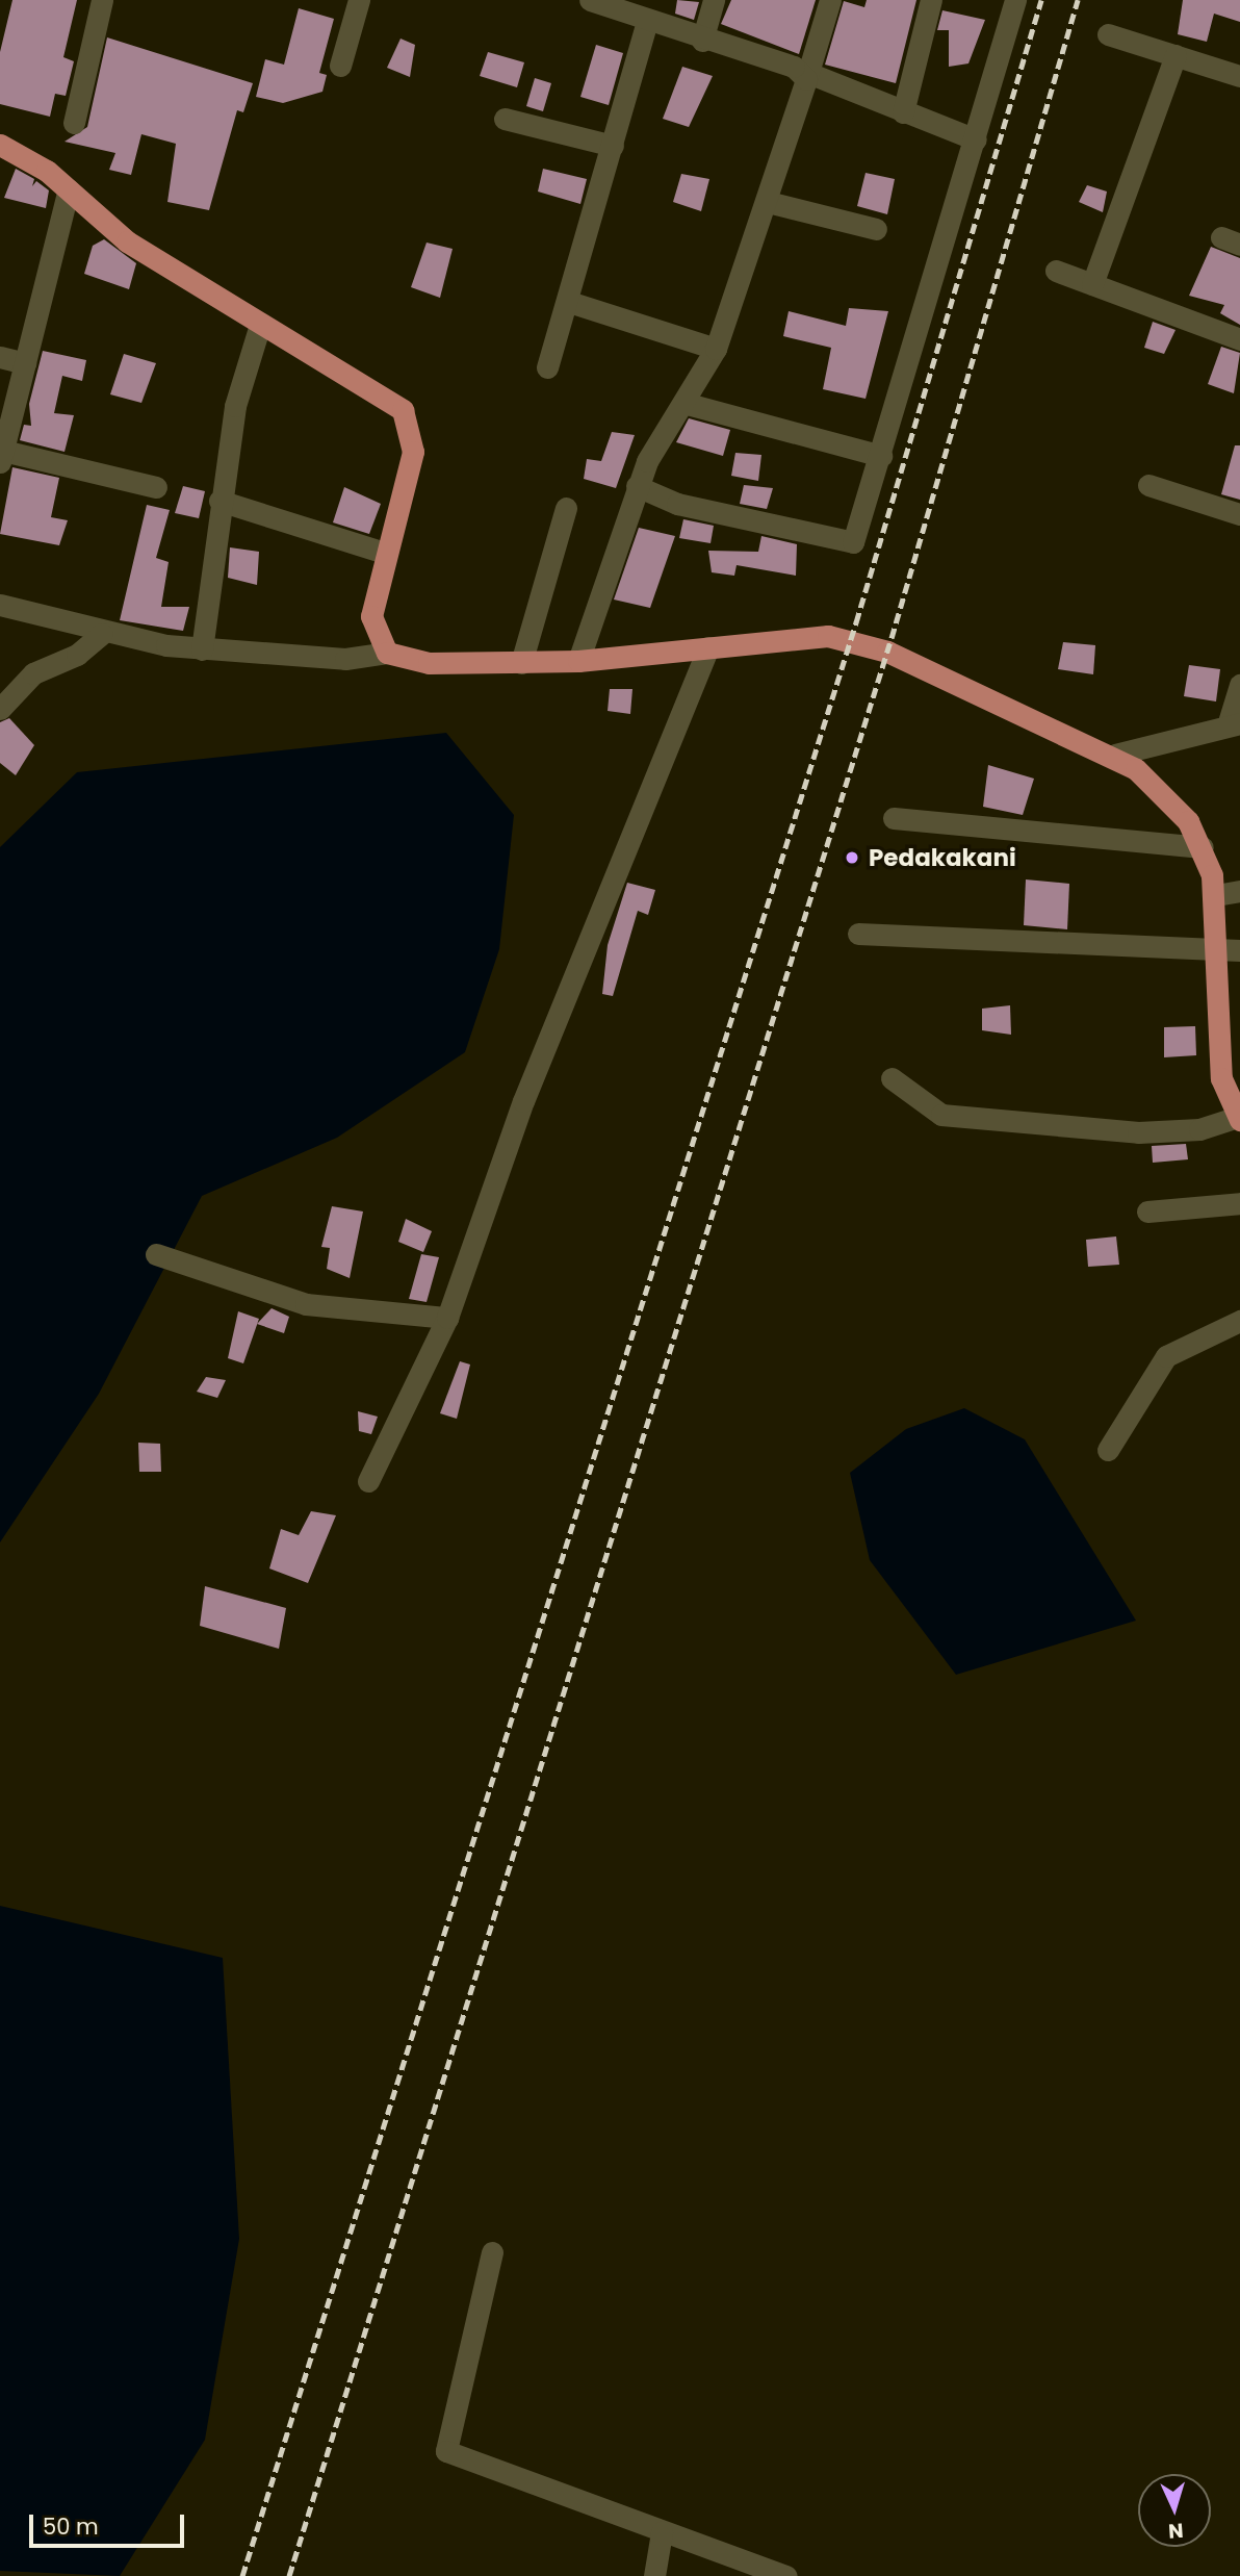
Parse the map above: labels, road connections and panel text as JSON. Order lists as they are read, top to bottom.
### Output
{
  "places": ["Pedakakani"],
  "scale_bar": "50 m",
  "north": "bottom"
}
